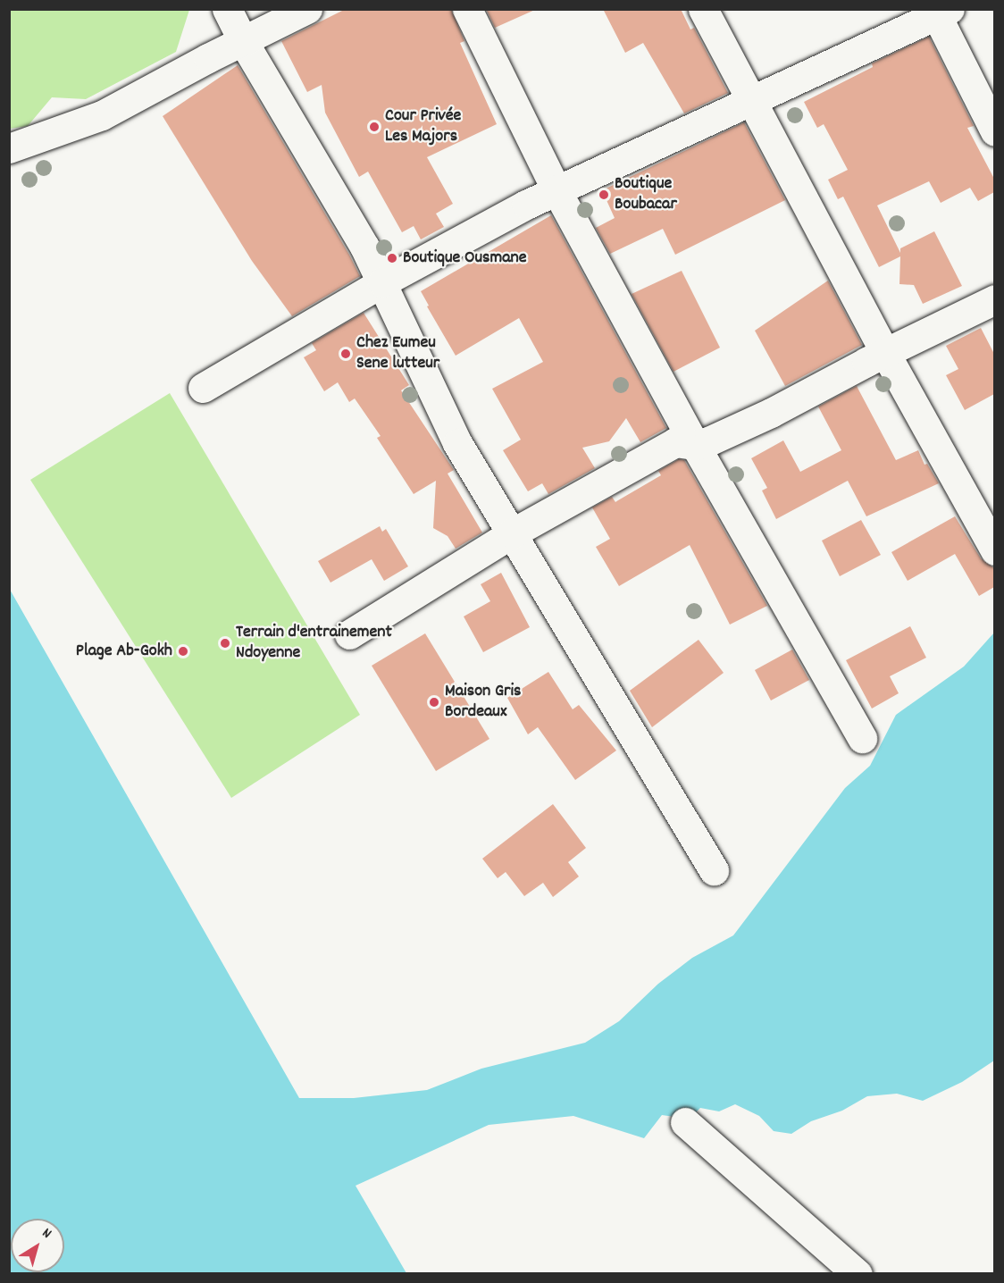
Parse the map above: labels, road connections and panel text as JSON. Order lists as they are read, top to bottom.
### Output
{
  "places": [
    "Cour Privée Les Majors",
    "Boutique Boubacar",
    "Boutique Ousmane",
    "Chez Eumeu Sene lutteur",
    "Terrain d'entrainement Ndoyenne",
    "Plage Ab-Gokh",
    "Maison Gris Bordeaux"
  ],
  "north": "top right"
}
